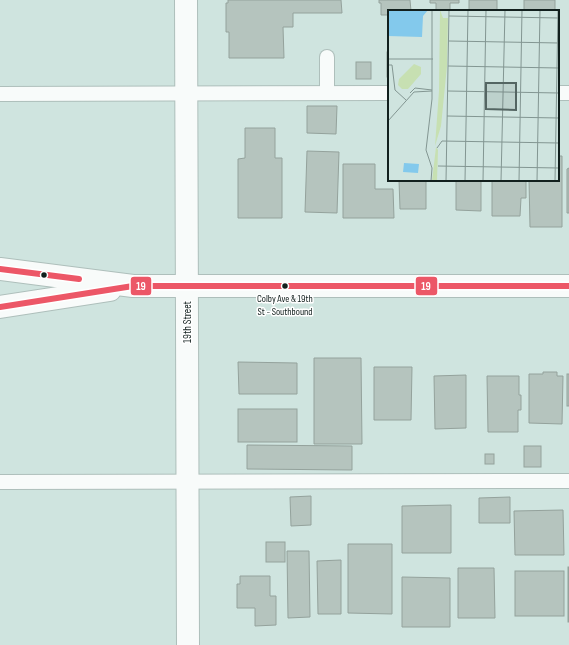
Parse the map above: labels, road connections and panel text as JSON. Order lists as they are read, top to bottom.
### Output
{
  "streets": {
    "main road": ["19th Street"]
  },
  "places": ["Colby Ave & 19th St - Southbound"],
  "lines": ["transit line 19"]
}
